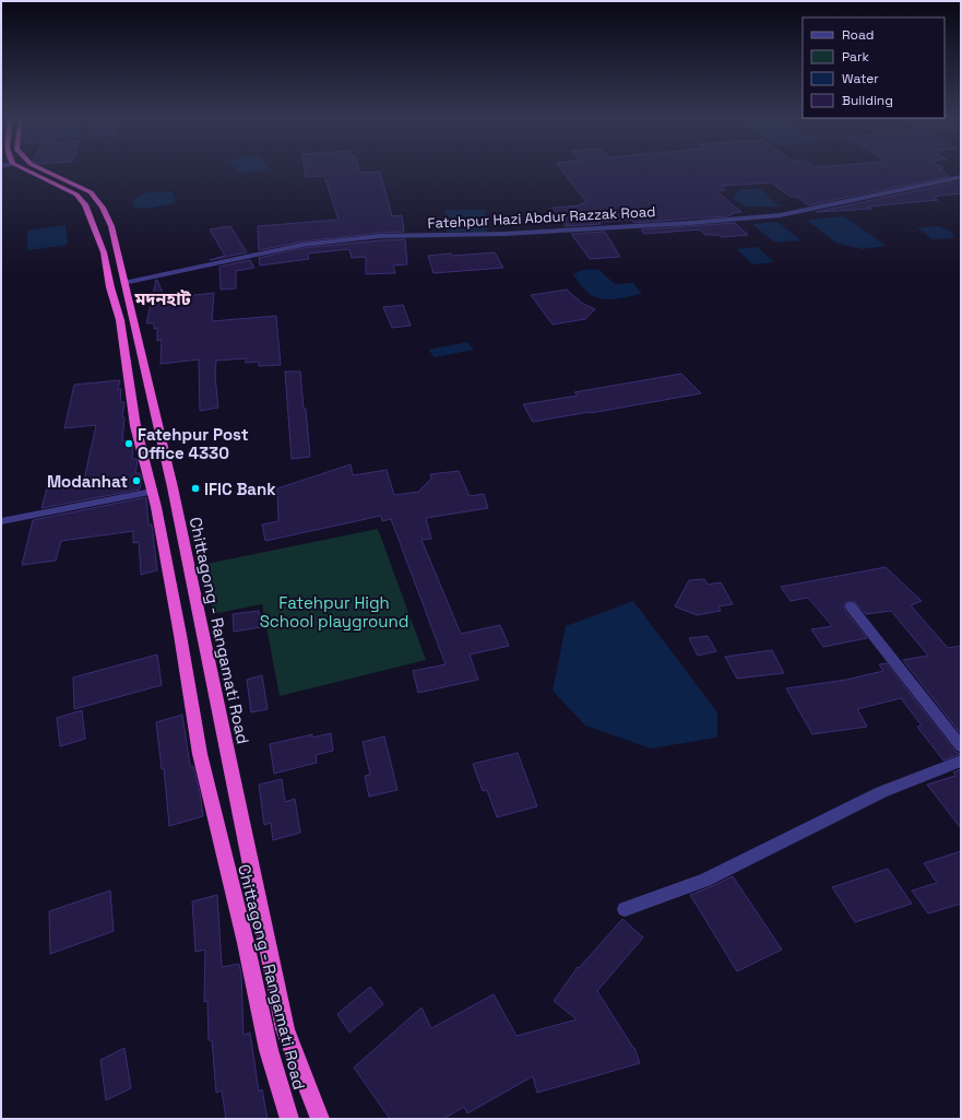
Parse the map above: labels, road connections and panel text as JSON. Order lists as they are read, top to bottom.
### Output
{
  "streets": {
    "highway": ["Chittagong - Rangamati Road"],
    "street": ["Fatehpur Hazi Abdur Razzak Road"]
  },
  "crossings": [
    ["Fatehpur Hazi Abdur Razzak Road", "Chittagong - Rangamati Road"]
  ],
  "districts": ["মদনহাট"],
  "parks": ["Fatehpur High School playground"],
  "places": ["Fatehpur Post Office 4330", "Modanhat", "IFIC Bank"],
  "legend": [
    "Road",
    "Park",
    "Water",
    "Building"
  ]
}
